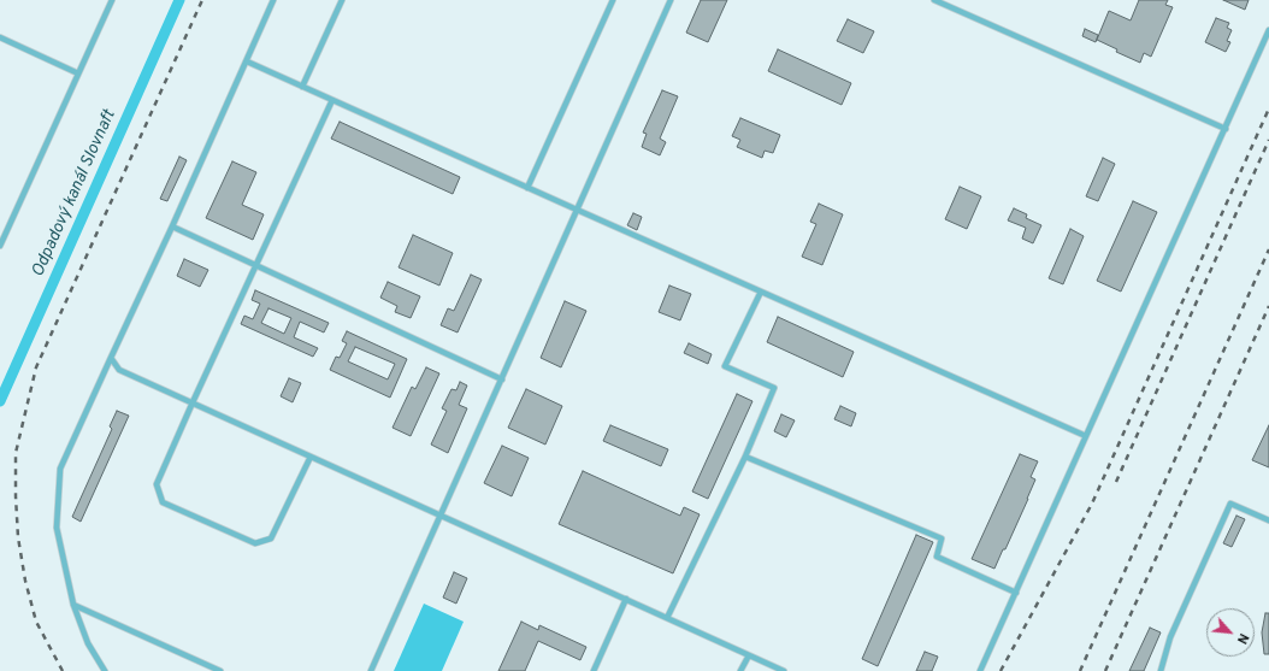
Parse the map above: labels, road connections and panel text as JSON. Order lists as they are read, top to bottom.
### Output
{
  "water": ["Odpadový kanál Slovnaft"],
  "north": "bottom right"
}
